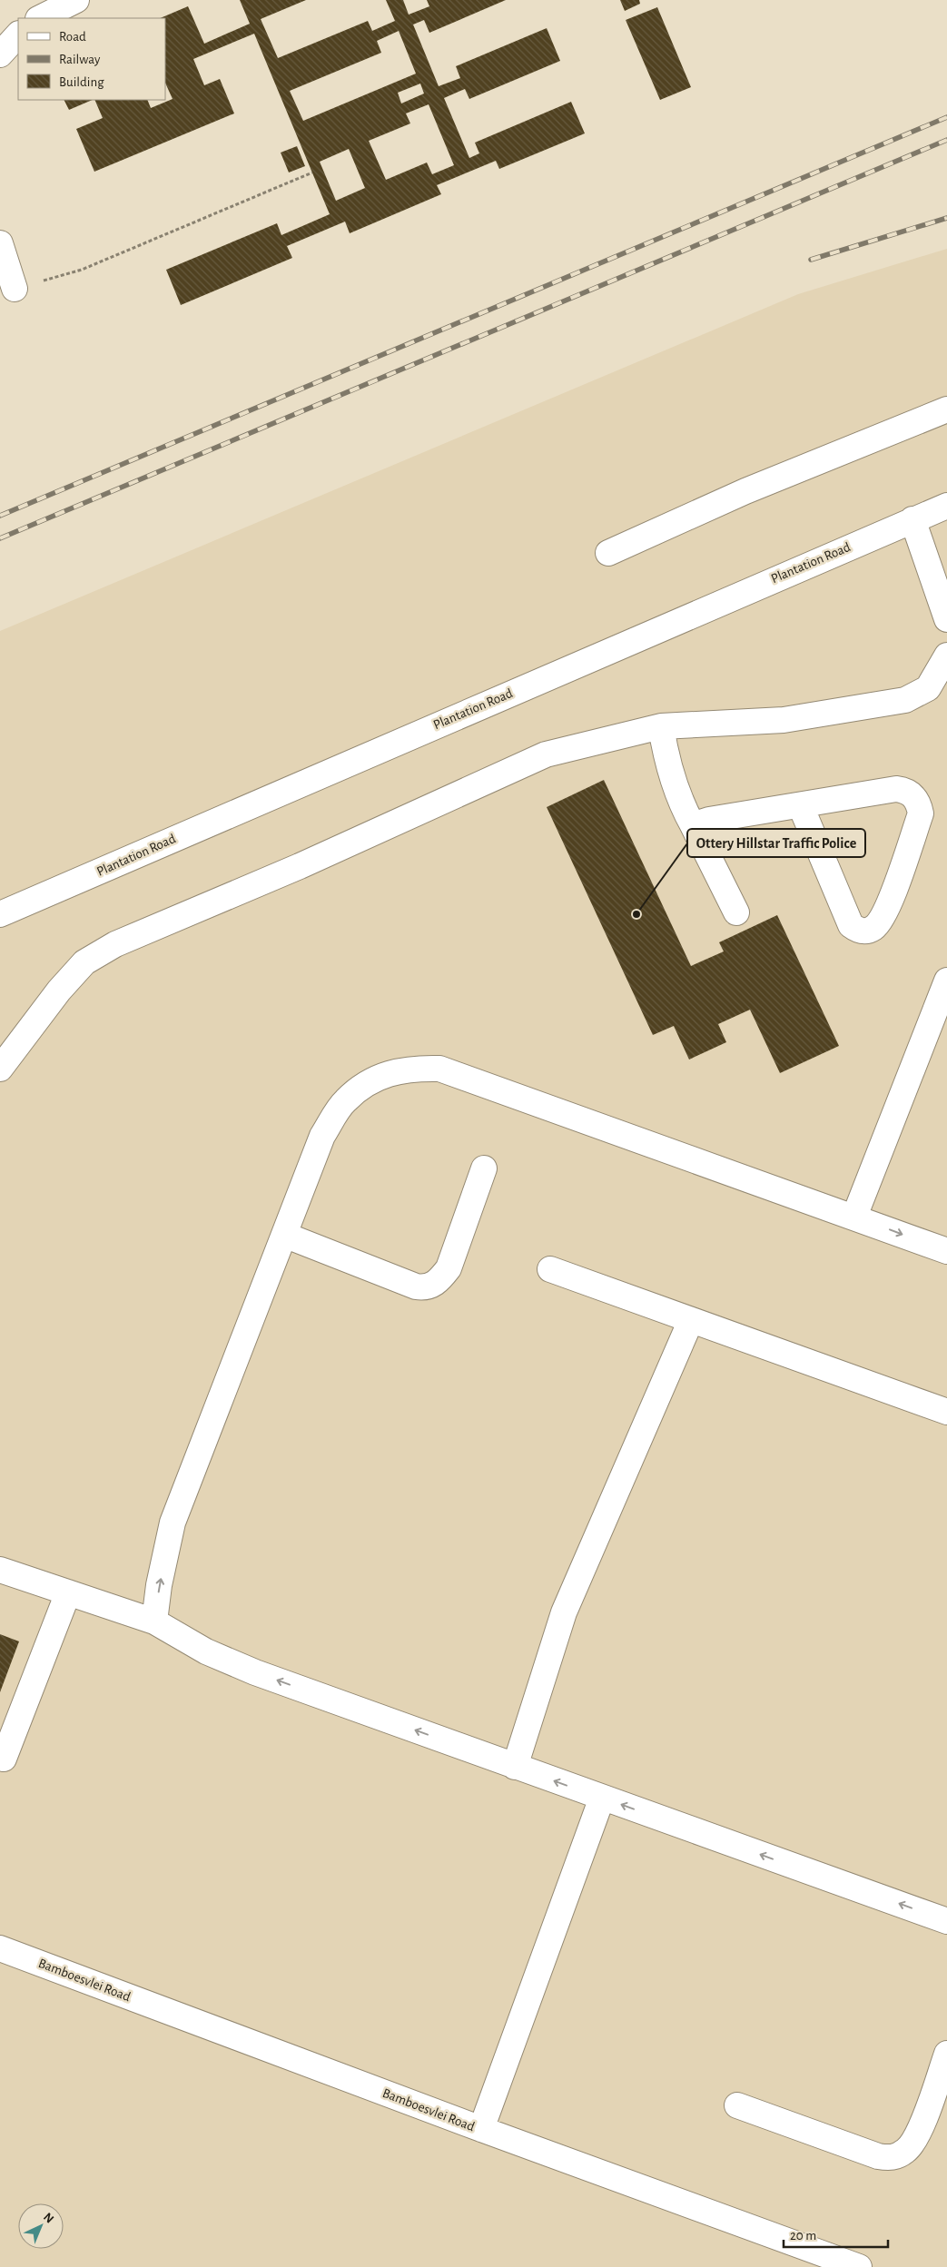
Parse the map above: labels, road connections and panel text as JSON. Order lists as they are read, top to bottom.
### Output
{
  "streets": {
    "street": ["Plantation Road", "Bamboesvlei Road"]
  },
  "places": ["Ottery Hillstar Traffic Police"],
  "legend": ["Road", "Railway", "Building"],
  "scale_bar": "20 m",
  "north": "top right"
}
